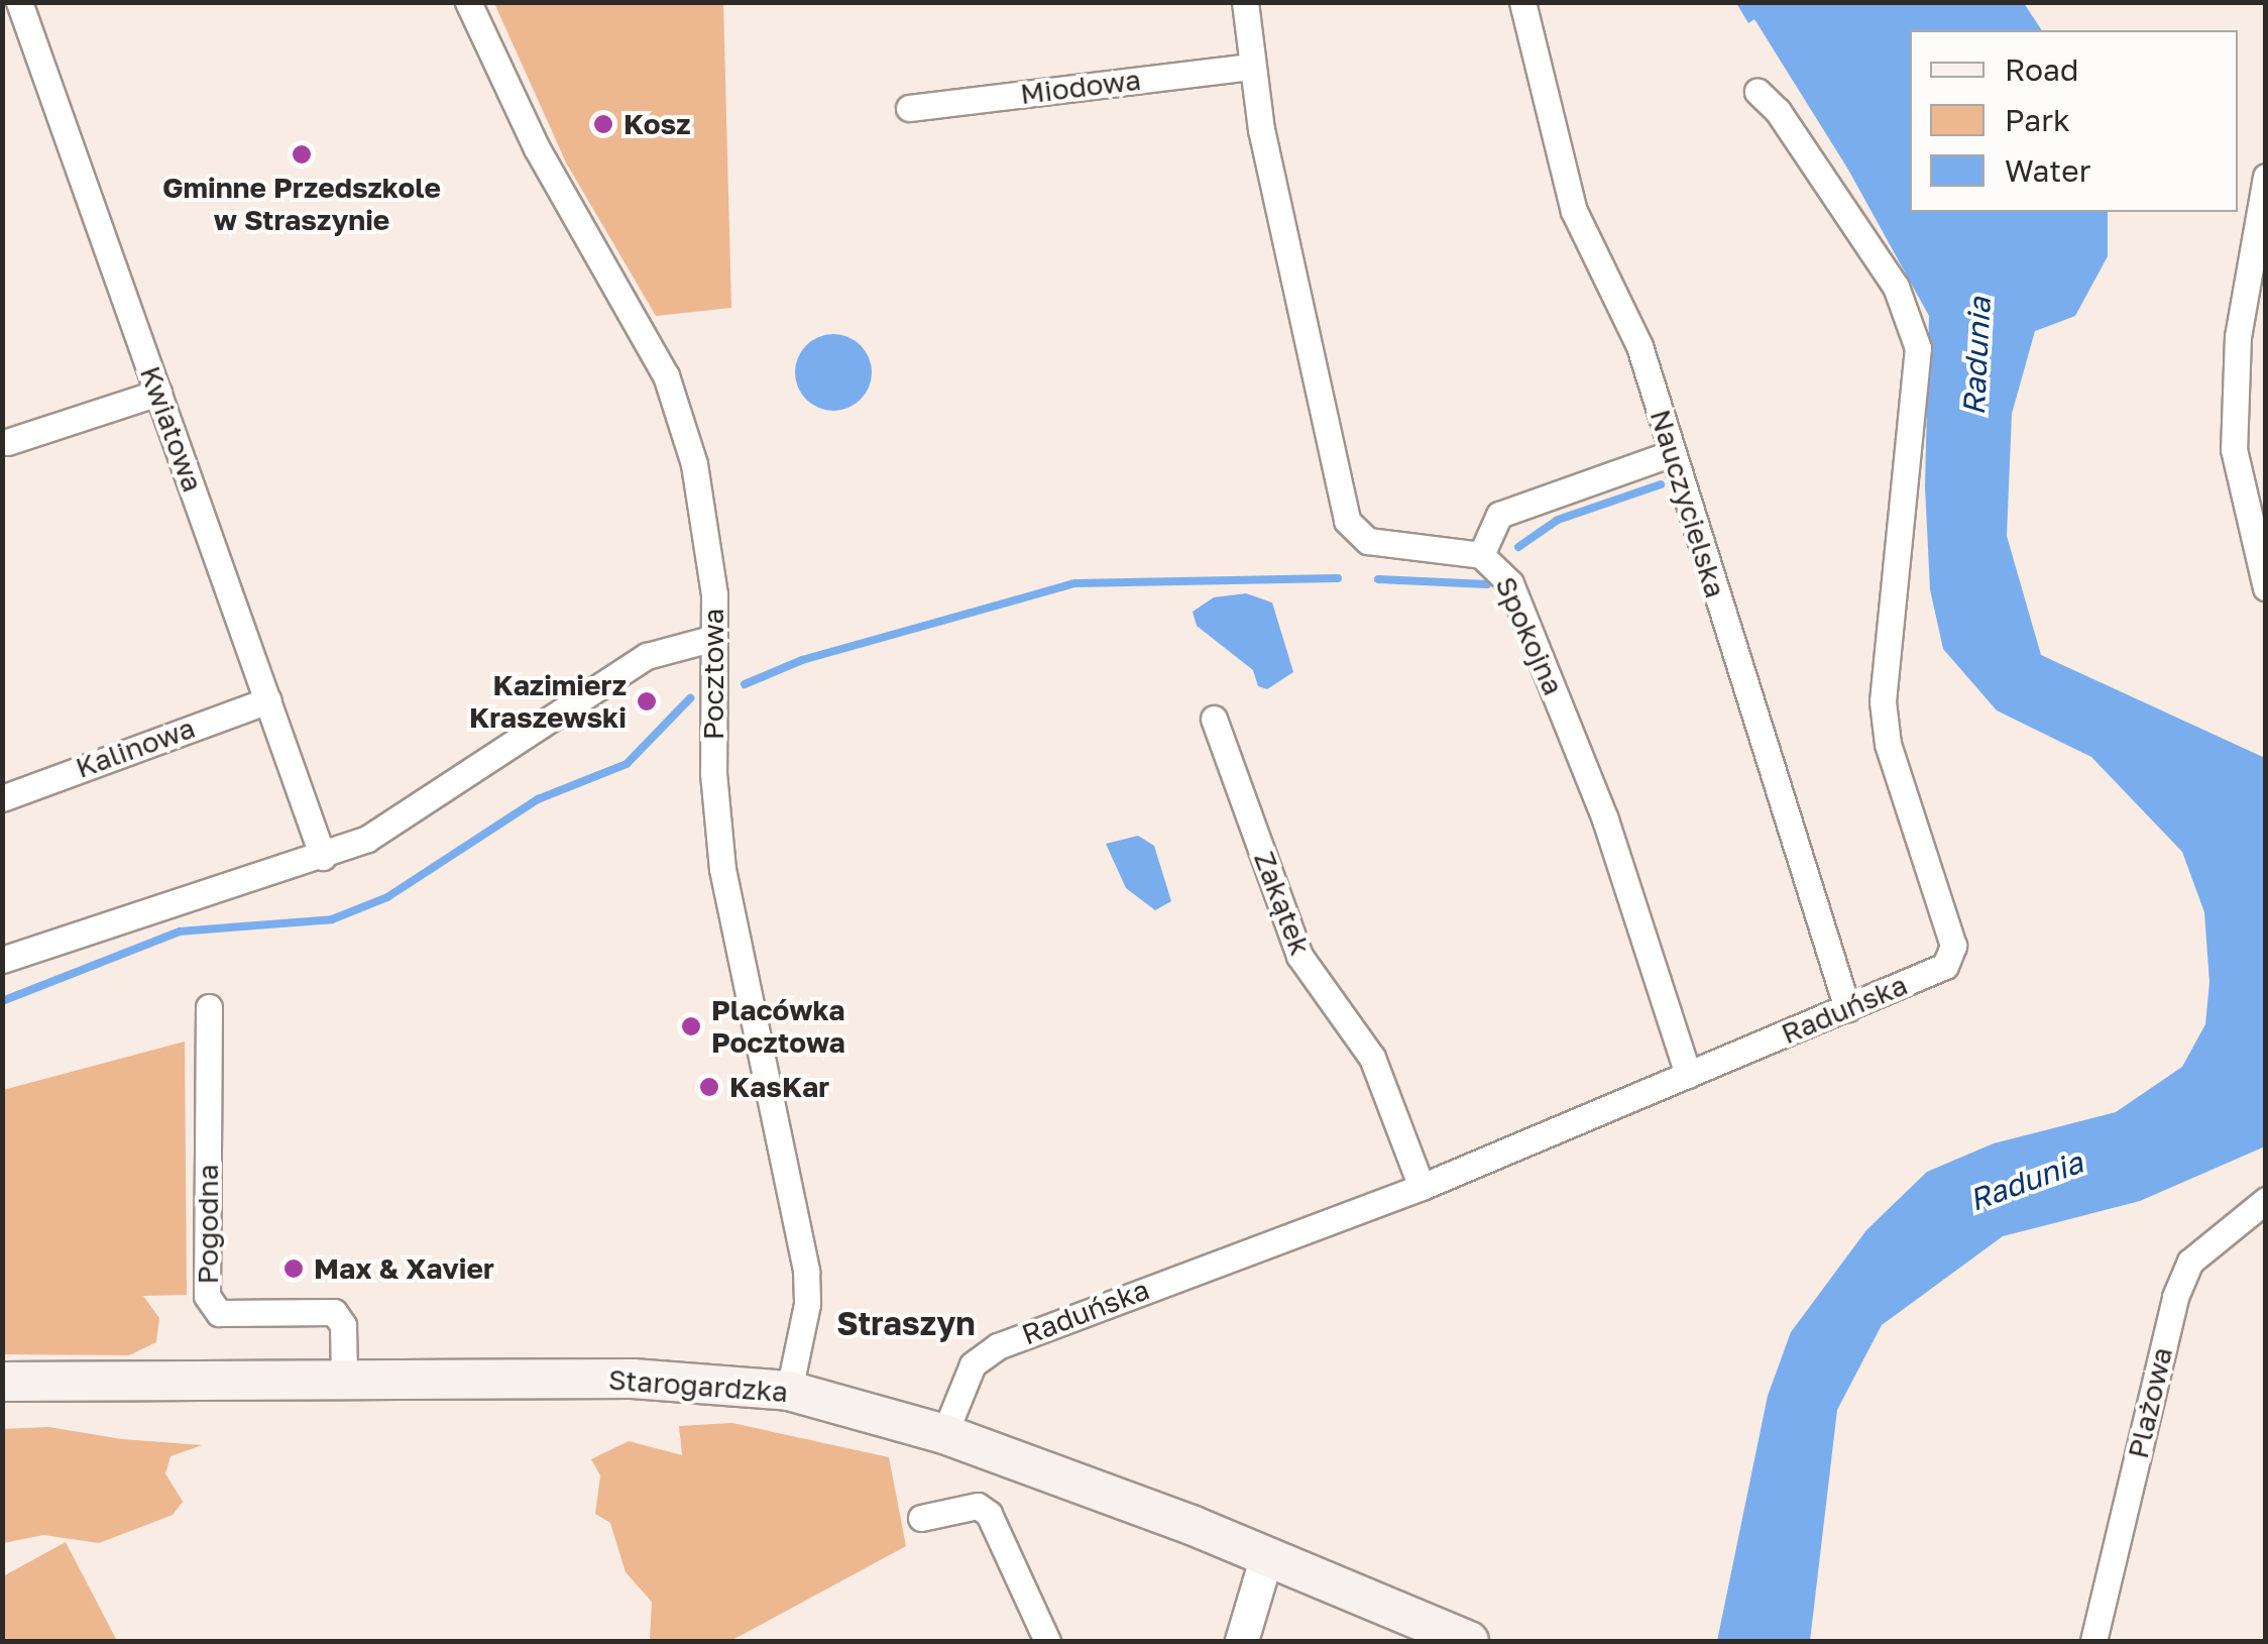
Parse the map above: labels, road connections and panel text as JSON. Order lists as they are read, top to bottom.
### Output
{
  "streets": {
    "main road": ["Starogardzka"],
    "street": [
      "Miodowa",
      "Kwiatowa",
      "Nauczycielska",
      "Spokojna",
      "Pocztowa",
      "Kalinowa",
      "Zakątek",
      "Raduńska",
      "Pogodna",
      "Plażowa"
    ]
  },
  "crossings": [
    ["Miodowa", "Spokojna"],
    ["Kwiatowa", "Kalinowa"],
    ["Nauczycielska", "Raduńska"],
    ["Spokojna", "Raduńska"],
    ["Pocztowa", "Starogardzka"],
    ["Zakątek", "Raduńska"],
    ["Raduńska", "Starogardzka"],
    ["Pogodna", "Starogardzka"]
  ],
  "districts": ["Straszyn"],
  "water": ["Radunia"],
  "places": [
    "Kosz",
    "Gminne Przedszkole w Straszynie",
    "Kazimierz Kraszewski",
    "Placówka Pocztowa",
    "KasKar",
    "Max & Xavier"
  ],
  "legend": ["Road", "Park", "Water"]
}
